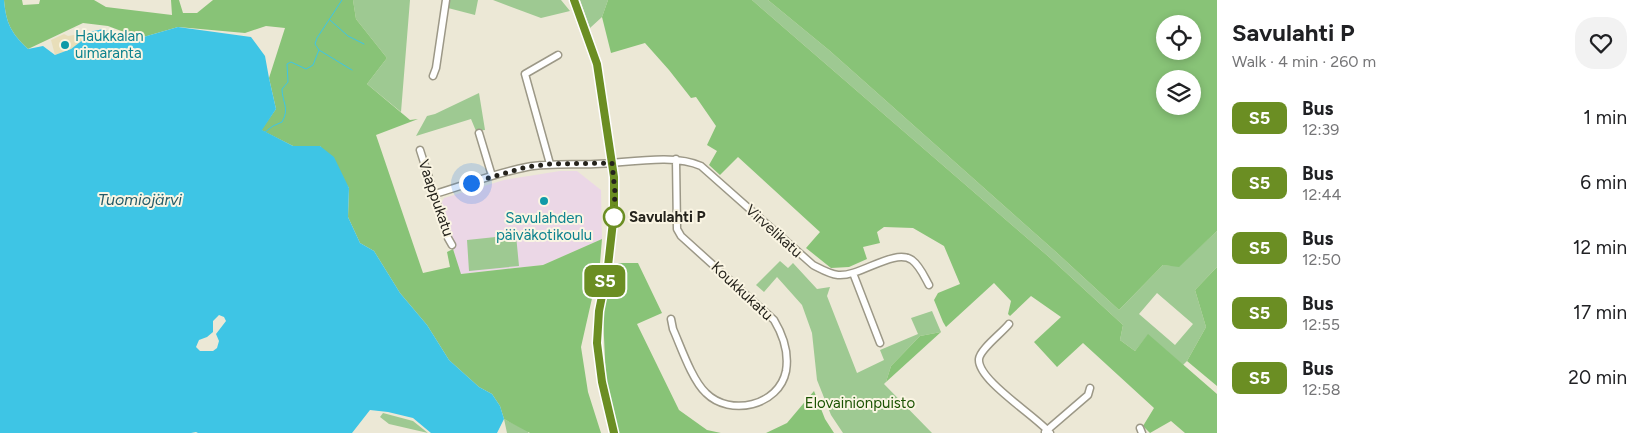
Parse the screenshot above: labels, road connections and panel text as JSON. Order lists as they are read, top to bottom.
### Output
{
  "streets": {
    "street": ["Vaappukatu", "Virvelikatu", "Koukkukatu"]
  },
  "crossings": [
    ["Vaappukatu", "Virvelikatu"],
    ["Virvelikatu", "Koukkukatu"]
  ],
  "water": ["Tuomiojärvi"],
  "parks": ["Elovainionpuisto"],
  "places": ["Haukkalan uimaranta", "Savulahden päiväkotikoulu", "Savulahti P"],
  "lines": ["bus line S5"],
  "page": {
    "on_map": "S5",
    "heading": ["Savulahti P", "Walk · 4 min · 260 m"],
    "list": [
      {
        "mark": "S5",
        "name": "Bus",
        "note": "12:39",
        "value": "1 min"
      },
      {
        "mark": "S5",
        "name": "Bus",
        "note": "12:44",
        "value": "6 min"
      },
      {
        "mark": "S5",
        "name": "Bus",
        "note": "12:50",
        "value": "12 min"
      },
      {
        "mark": "S5",
        "name": "Bus",
        "note": "12:55",
        "value": "17 min"
      },
      {
        "mark": "S5",
        "name": "Bus",
        "note": "12:58",
        "value": "20 min"
      }
    ]
  }
}
